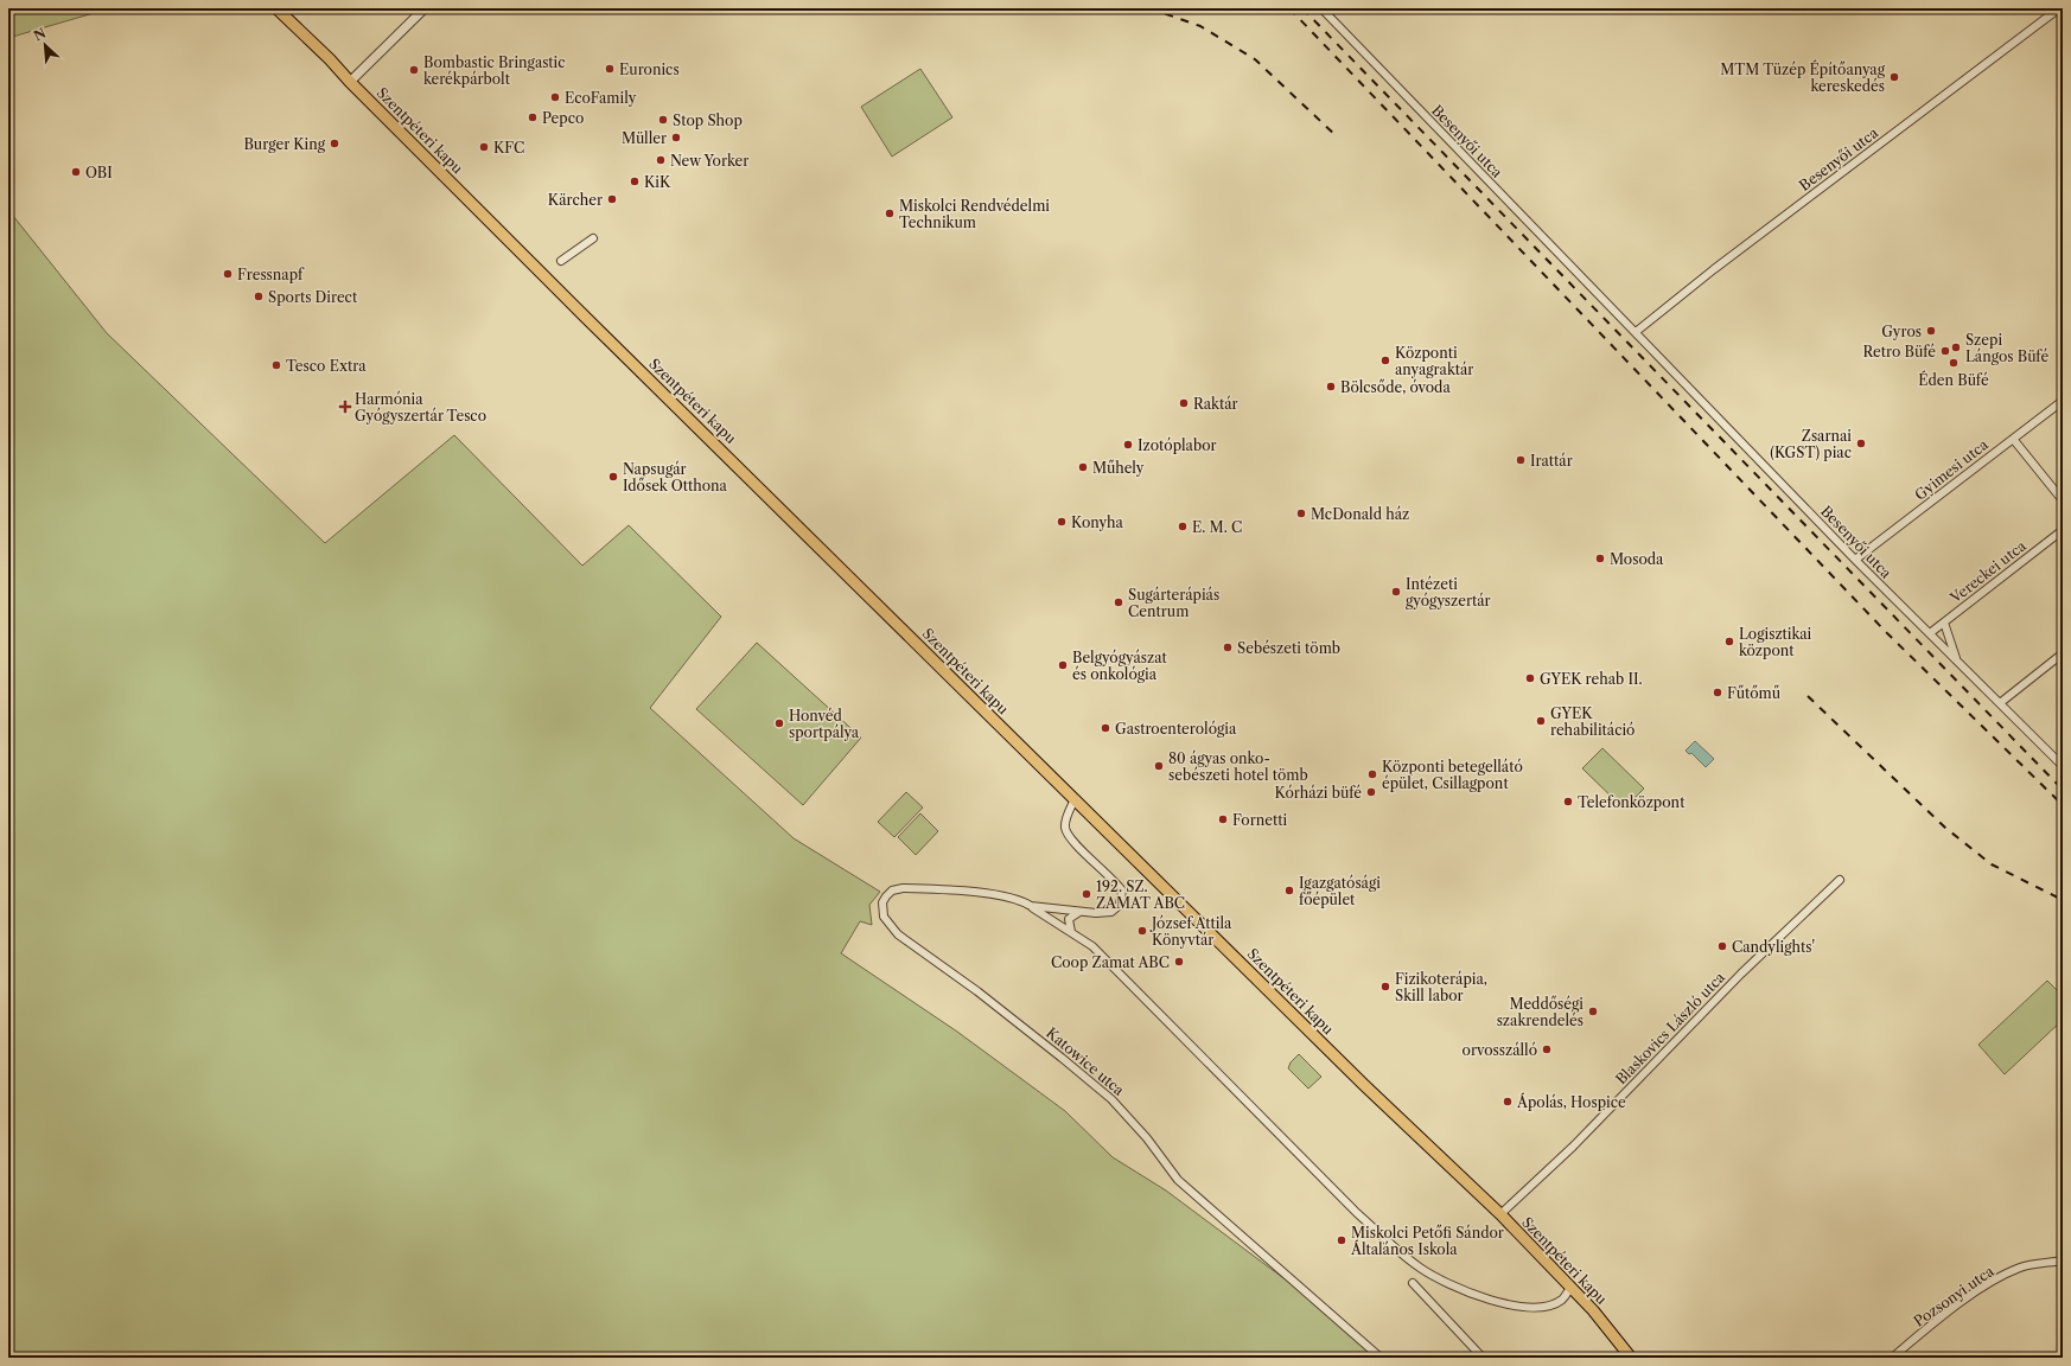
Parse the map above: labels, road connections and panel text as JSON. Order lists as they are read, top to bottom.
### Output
{
  "streets": {
    "main road": ["Szentpéteri kapu"],
    "street": [
      "Besenyői utca",
      "Gyimesi utca",
      "Vereckei utca",
      "Blaskovics László utca",
      "Katowice utca",
      "Pozsonyi utca"
    ]
  },
  "crossings": [
    ["Szentpéteri kapu", "Blaskovics László utca"],
    ["Szentpéteri kapu", "Katowice utca"],
    ["Besenyői utca", "Gyimesi utca"],
    ["Besenyői utca", "Vereckei utca"]
  ],
  "places": {
    "other": [
      "Euronics",
      "Bombastic Bringastic kerékpárbolt",
      "MTM Tüzép Építőanyag kereskedés",
      "EcoFamily",
      "Pepco",
      "Stop Shop",
      "Müller",
      "Burger King",
      "KFC",
      "New Yorker",
      "OBI",
      "KiK",
      "Kärcher",
      "Miskolci Rendvédelmi Technikum",
      "Fressnapf",
      "Sports Direct",
      "Gyros",
      "Szepi Lángos Büfé",
      "Retro Büfé",
      "Központi anyagraktár",
      "Éden Büfé",
      "Tesco Extra",
      "Bölcsőde, óvoda",
      "Raktár",
      "Zsarnai (KGST) piac",
      "Izotóplabor",
      "Irattár",
      "Műhely",
      "Napsugár Idősek Otthona",
      "McDonald ház",
      "Konyha",
      "E. M. C",
      "Mosoda",
      "Intézeti gyógyszertár",
      "Sugárterápiás Centrum",
      "Logisztikai központ",
      "Sebészeti tömb",
      "Belgyógyászat és onkológia",
      "GYEK rehab II.",
      "Fűtőmű",
      "GYEK rehabilitáció",
      "Honvéd sportpálya",
      "Gastroenterológia",
      "80 ágyas onko- sebészeti hotel tömb",
      "Központi betegellátó épület, Csillagpont",
      "Kórházi büfé",
      "Telefonközpont",
      "Fornetti",
      "Igazgatósági főépület",
      "192. SZ. ZAMAT ABC",
      "József Attila Könyvtár",
      "Candylights'",
      "Coop Zamat ABC",
      "Fizikoterápia, Skill labor",
      "Meddőségi szakrendelés",
      "orvosszálló",
      "Ápolás, Hospice",
      "Miskolci Petőfi Sándor Általános Iskola"
    ],
    "health": ["Harmónia Gyógyszertár Tesco"]
  },
  "north": "top left"
}
